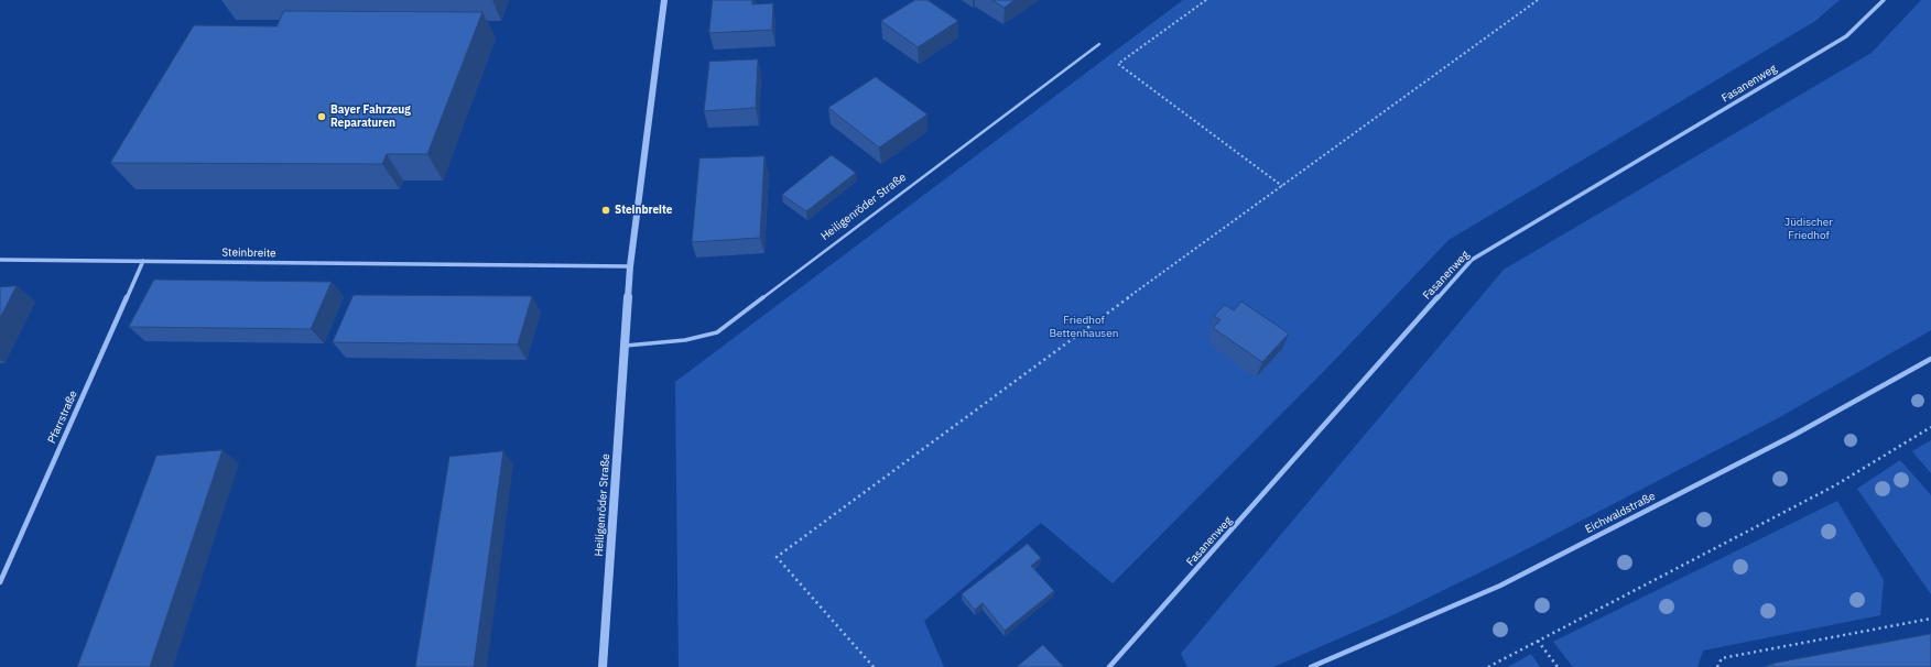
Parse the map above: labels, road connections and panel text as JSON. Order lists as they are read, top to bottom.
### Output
{
  "streets": {
    "street": [
      "Fasanenweg",
      "Heiligenröder Straße",
      "Steinbreite",
      "Pfarrstraße",
      "Eichwaldstraße"
    ]
  },
  "crossings": [
    ["Heiligenröder Straße", "Steinbreite"],
    ["Steinbreite", "Pfarrstraße"]
  ],
  "parks": ["Jüdischer Friedhof", "Friedhof Bettenhausen"],
  "places": ["Bayer Fahrzeug Reparaturen", "Steinbreite"]
}
